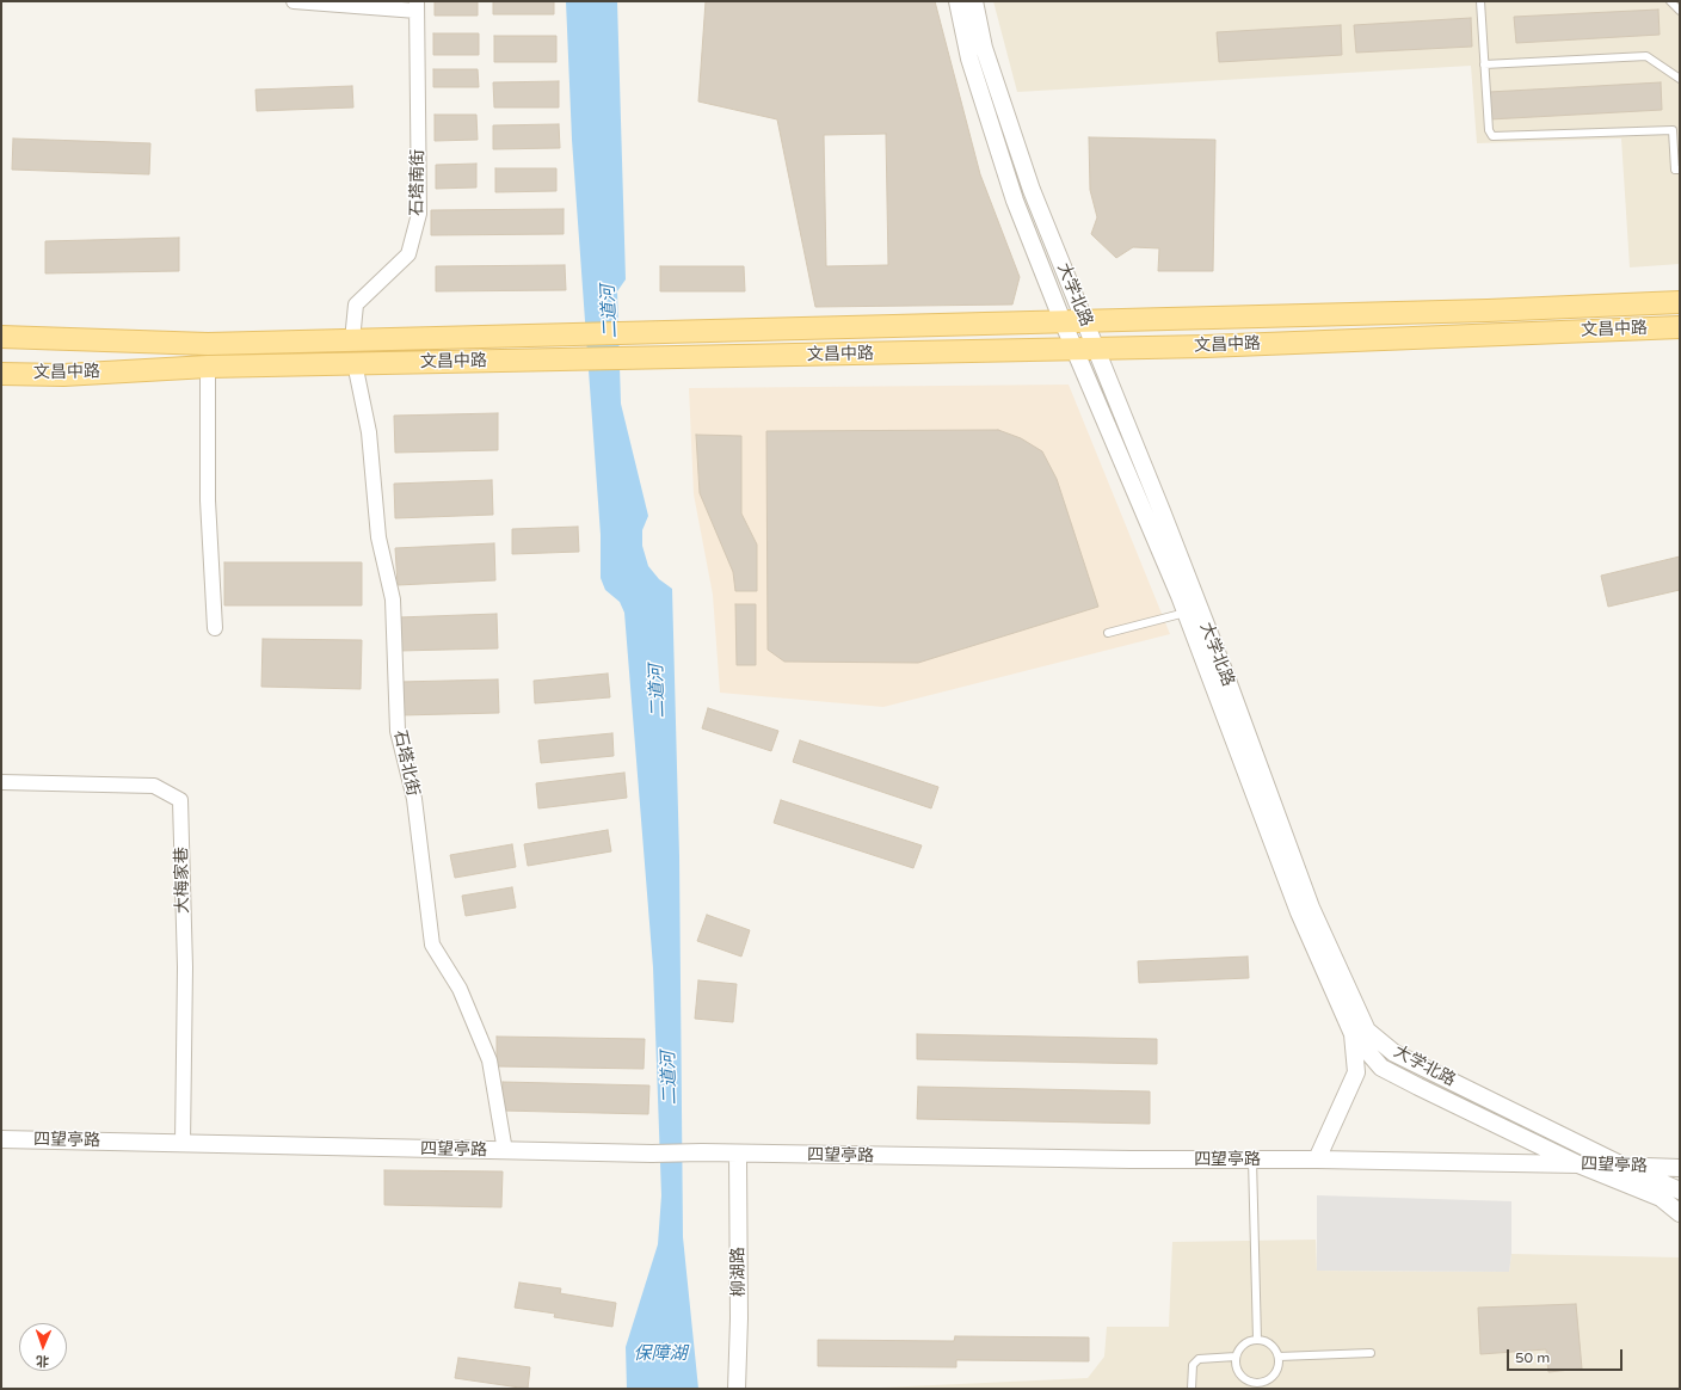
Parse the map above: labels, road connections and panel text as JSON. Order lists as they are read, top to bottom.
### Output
{
  "streets": {
    "main road": ["文昌中路"],
    "street": [
      "石塔南街",
      "大学北路",
      "石塔北街",
      "大梅家巷",
      "四望亭路",
      "柳湖路"
    ]
  },
  "crossings": [
    ["石塔南街", "文昌中路"],
    ["大学北路", "文昌中路"],
    ["大学北路", "四望亭路"],
    ["文昌中路", "石塔北街"],
    ["石塔北街", "四望亭路"],
    ["大梅家巷", "四望亭路"],
    ["四望亭路", "柳湖路"]
  ],
  "water": ["二道河", "保障湖"],
  "scale_bar": "50 m",
  "north": "bottom"
}
